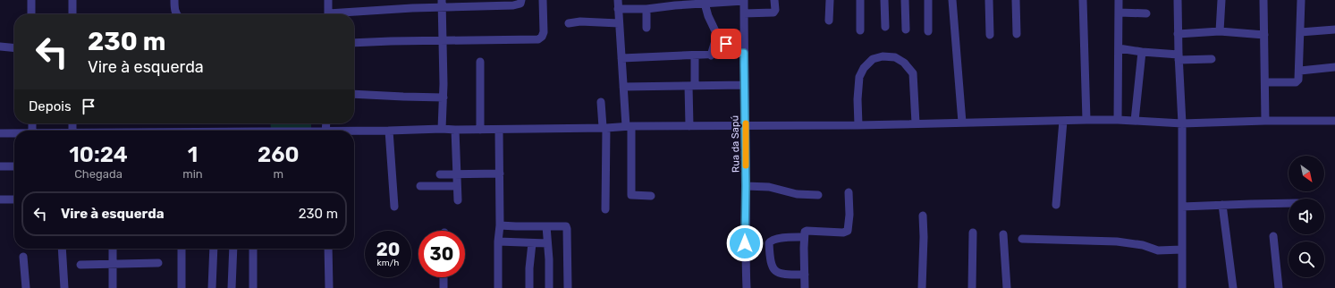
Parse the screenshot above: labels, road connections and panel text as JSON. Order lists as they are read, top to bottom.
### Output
{
  "streets": {
    "street": ["Rua da Sapú"]
  },
  "north": "bottom right",
  "page": {
    "turn": ["230 m", "Vire à esquerda"],
    "then": "Depois",
    "eta": [
      "10:24",
      "Chegada",
      "1",
      "min",
      "260",
      "m"
    ],
    "list": [
      {
        "name": "Vire à esquerda",
        "value": "230 m"
      }
    ],
    "speed": "20 km/h",
    "limit": "30"
  }
}
